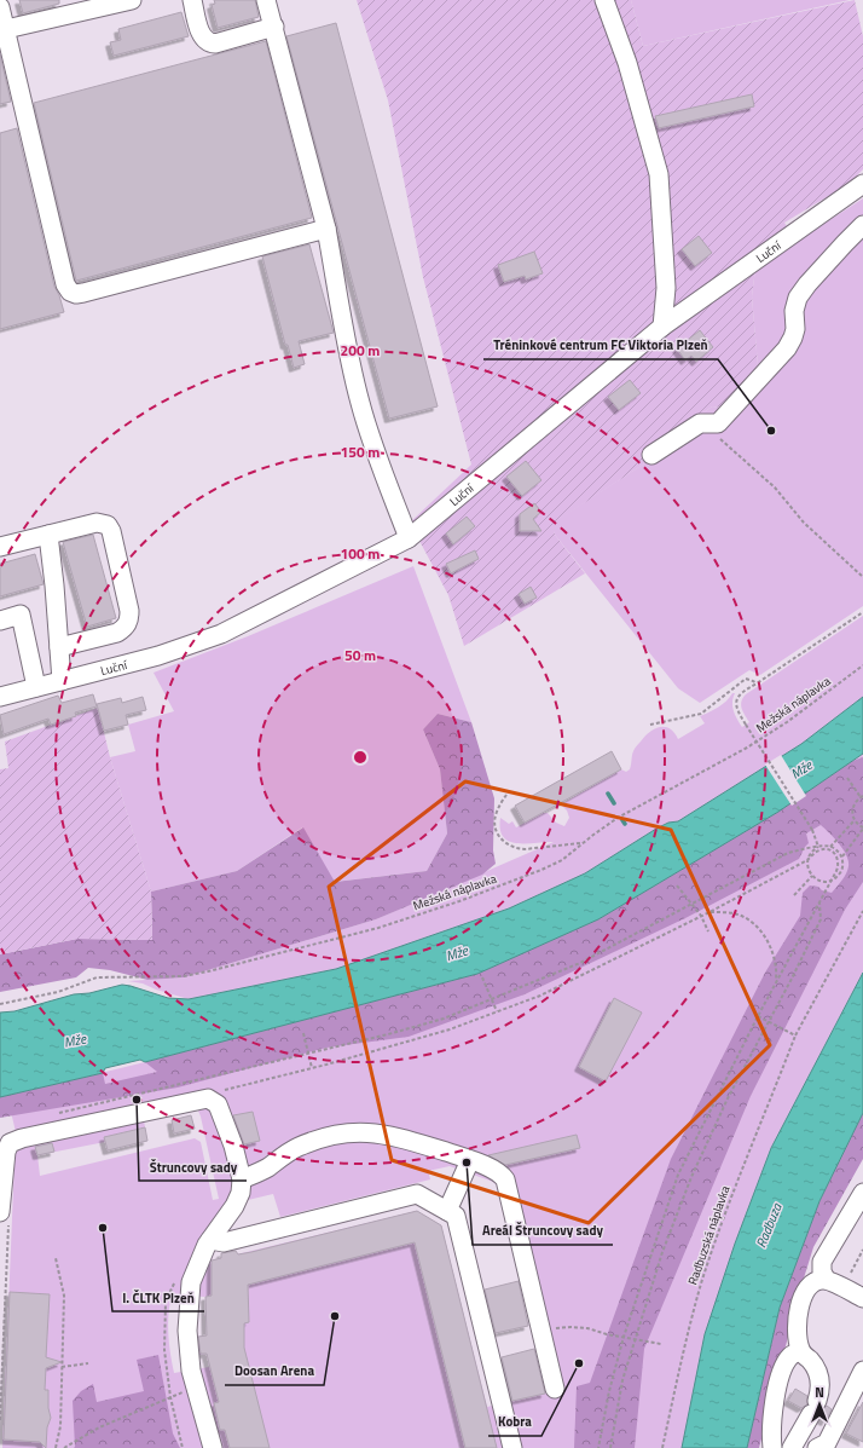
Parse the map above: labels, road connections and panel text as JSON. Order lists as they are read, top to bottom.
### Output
{
  "streets": {
    "street": ["Luční"],
    "path": ["Mežská náplavka", "Radbuzská náplavka"]
  },
  "water": ["Mže", "Radbuza"],
  "places": [
    "Tréninkové centrum FC Viktoria Plzeň",
    "Štruncovy sady",
    "Areál Štruncovy sady",
    "I. ČLTK Plzeň",
    "Doosan Arena",
    "Kobra"
  ],
  "north": "top",
  "rings": [
    "200 m",
    "150 m",
    "100 m",
    "50 m"
  ]
}
